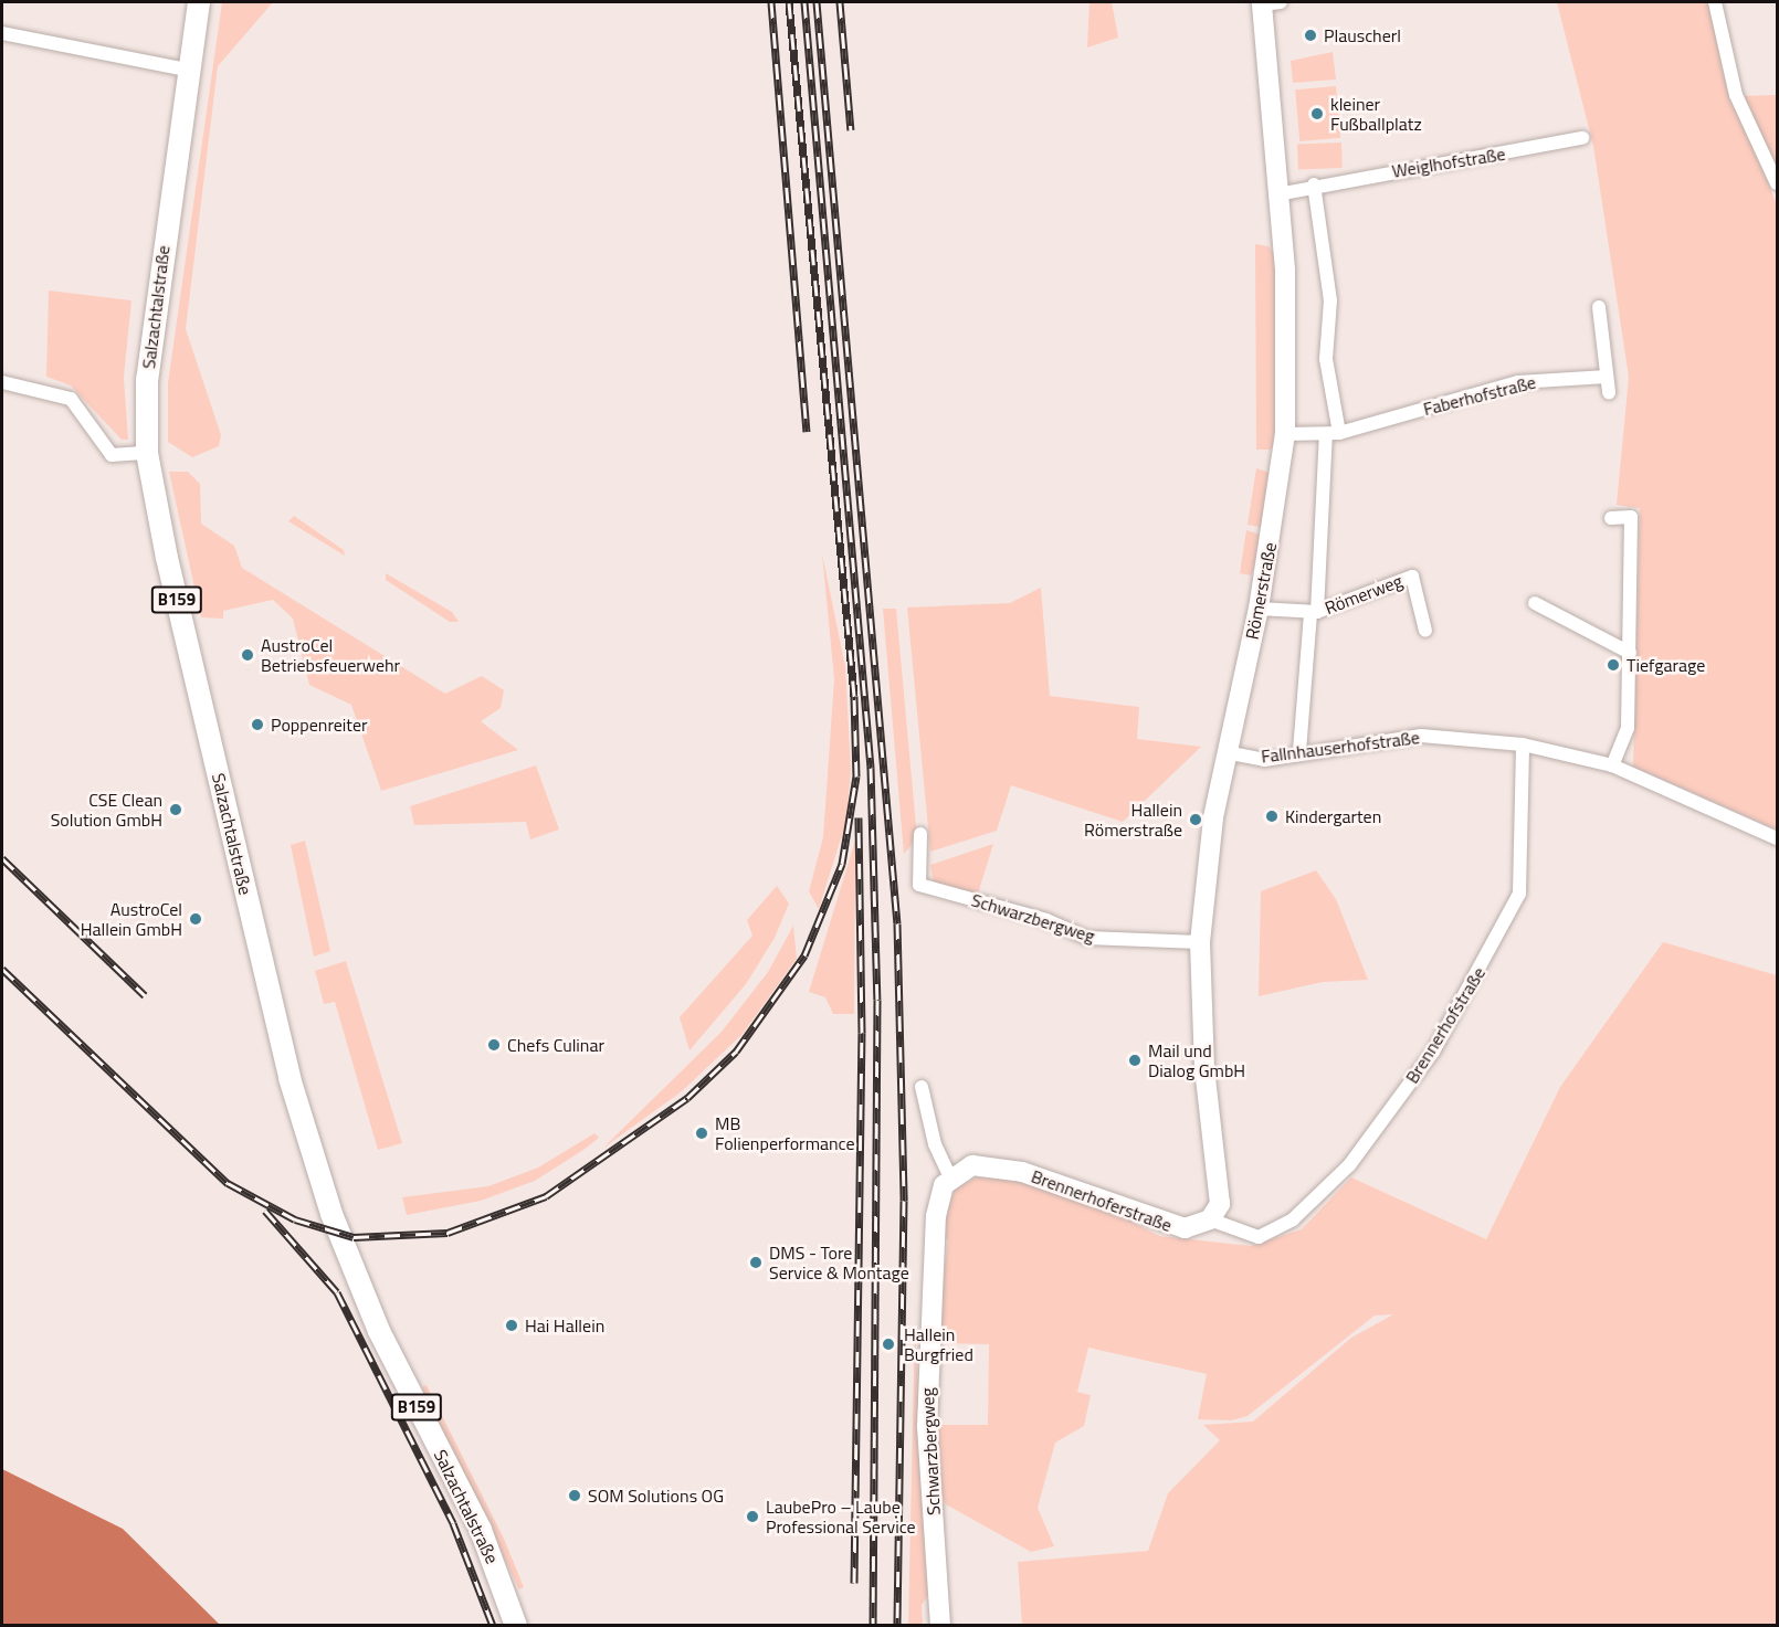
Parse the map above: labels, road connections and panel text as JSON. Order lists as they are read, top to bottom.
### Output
{
  "streets": {
    "main road": ["Salzachtalstraße", "B159"],
    "street": [
      "Weiglhofstraße",
      "Faberhofstraße",
      "Römerstraße",
      "Römerweg",
      "Fallnhauserhofstraße",
      "Schwarzbergweg",
      "Brennerhofstraße",
      "Brennerhoferstraße"
    ]
  },
  "crossings": [
    ["Weiglhofstraße", "Römerstraße"],
    ["Faberhofstraße", "Römerstraße"],
    ["Römerstraße", "Römerweg"],
    ["Römerstraße", "Fallnhauserhofstraße"],
    ["Römerstraße", "Schwarzbergweg"],
    ["Römerstraße", "Brennerhofstraße"],
    ["Römerstraße", "Brennerhoferstraße"],
    ["Fallnhauserhofstraße", "Brennerhofstraße"],
    ["Schwarzbergweg", "Brennerhoferstraße"],
    ["Brennerhofstraße", "Brennerhoferstraße"]
  ],
  "places": [
    "Plauscherl",
    "kleiner Fußballplatz",
    "AustroCel Betriebsfeuerwehr",
    "Tiefgarage",
    "Poppenreiter",
    "CSE Clean Solution GmbH",
    "Kindergarten",
    "Hallein Römerstraße",
    "AustroCel Hallein GmbH",
    "Chefs Culinar",
    "Mail und Dialog GmbH",
    "MB Folienperformance",
    "DMS - Tore Service & Montage",
    "Hai Hallein",
    "Hallein Burgfried",
    "SOM Solutions OG",
    "LaubePro – Laube Professional Service"
  ]
}
